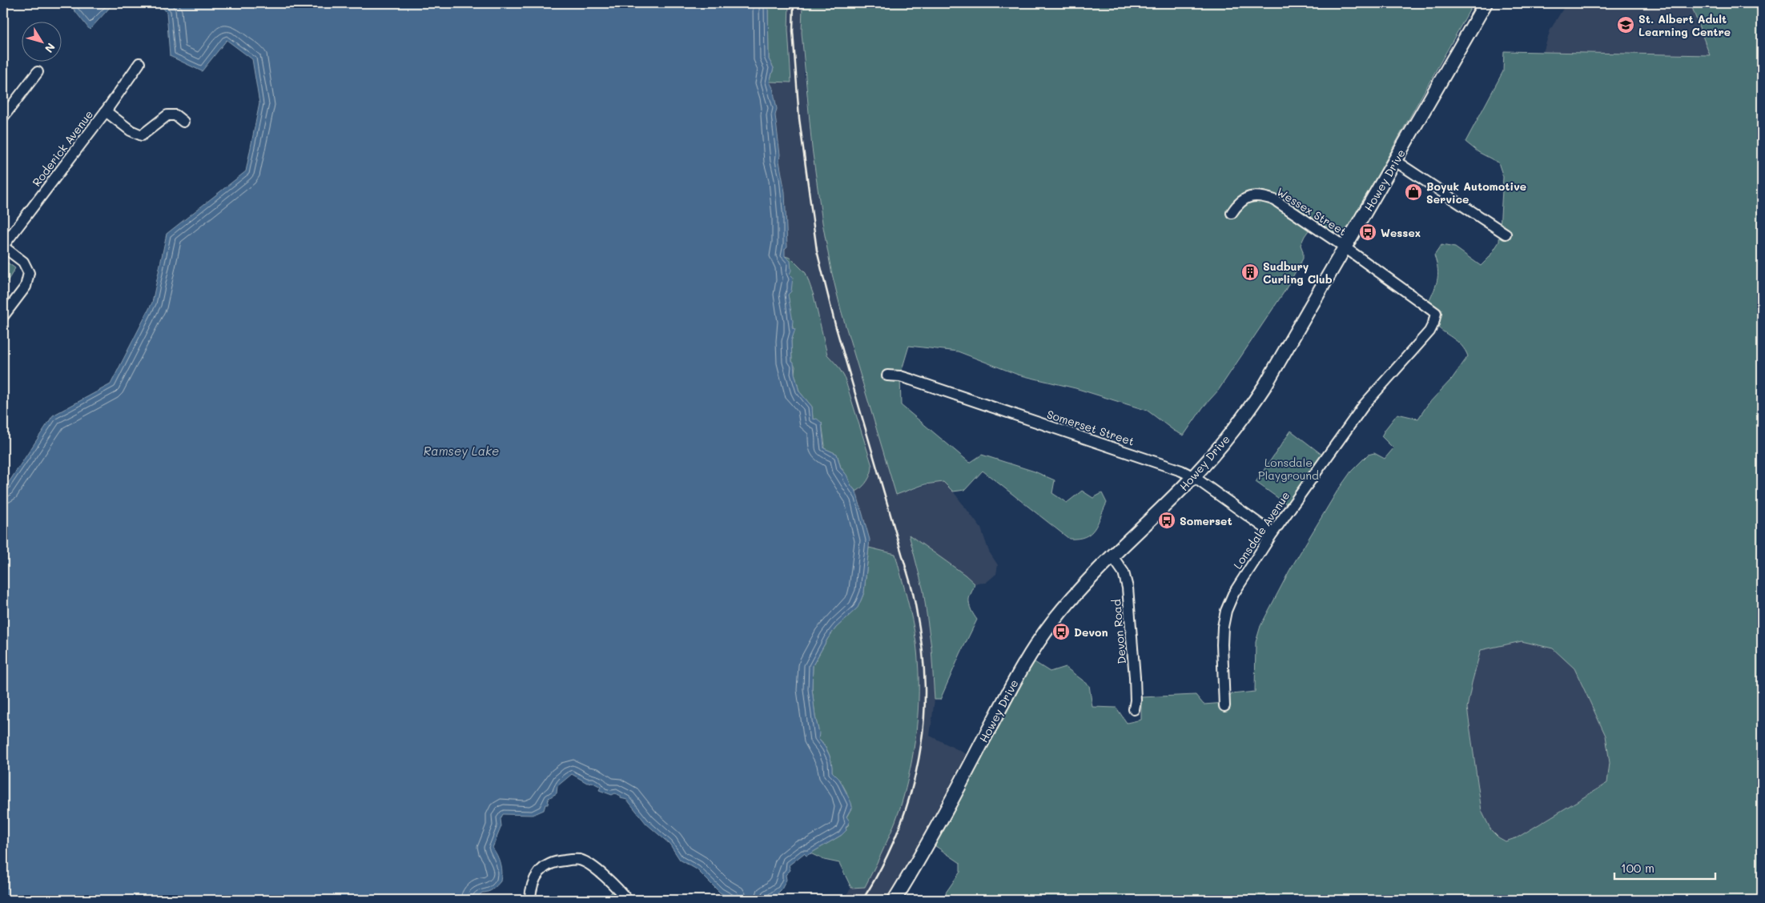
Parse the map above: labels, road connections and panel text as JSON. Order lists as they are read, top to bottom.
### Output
{
  "streets": {
    "main road": ["Howey Drive"],
    "street": [
      "Roderick Avenue",
      "Wessex Street",
      "Somerset Street",
      "Lonsdale Avenue",
      "Devon Road"
    ]
  },
  "crossings": [
    ["Howey Drive", "Wessex Street"],
    ["Howey Drive", "Somerset Street"],
    ["Howey Drive", "Devon Road"],
    ["Wessex Street", "Lonsdale Avenue"],
    ["Somerset Street", "Lonsdale Avenue"]
  ],
  "water": ["Ramsey Lake"],
  "parks": ["Lonsdale Playground"],
  "places": {
    "school or university": ["St. Albert Adult Learning Centre"],
    "shop": ["Boyuk Automotive Service"],
    "bus stop": ["Wessex", "Somerset", "Devon"],
    "building": ["Sudbury Curling Club"]
  },
  "scale_bar": "100 m",
  "north": "bottom right"
}
